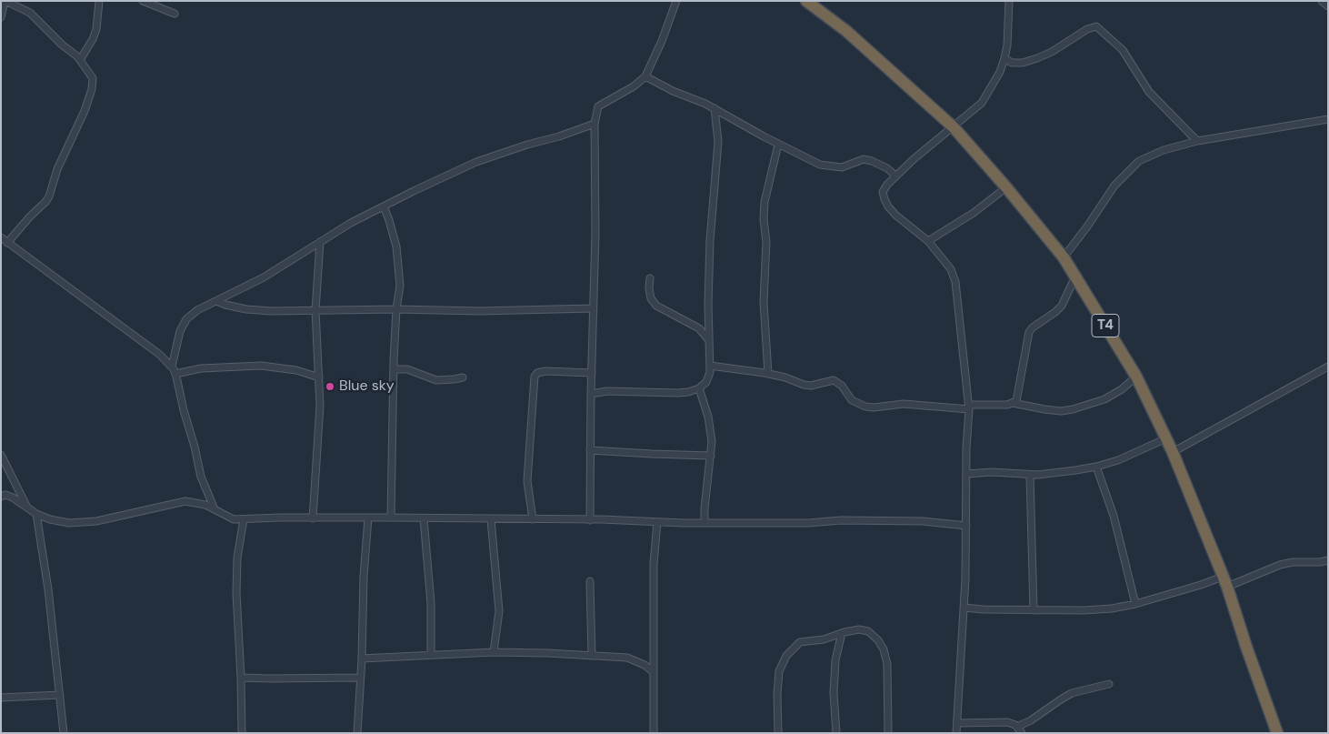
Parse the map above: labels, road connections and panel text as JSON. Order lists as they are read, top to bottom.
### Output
{
  "streets": {
    "highway": ["T4"]
  },
  "places": ["Blue sky"]
}
